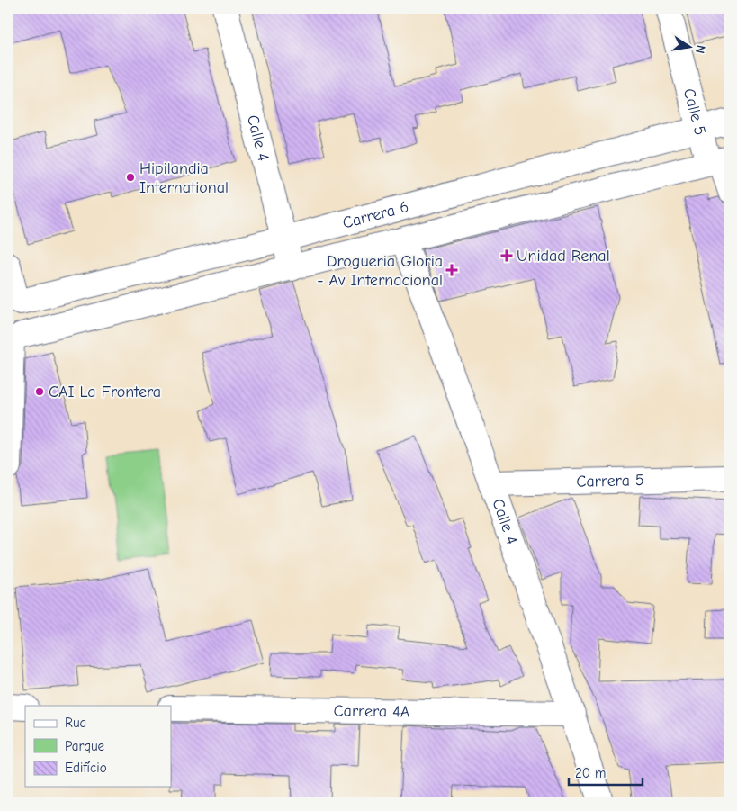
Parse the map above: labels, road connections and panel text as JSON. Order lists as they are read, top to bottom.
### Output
{
  "streets": {
    "street": [
      "Calle 5",
      "Calle 4",
      "Carrera 6",
      "Carrera 5",
      "Carrera 4A"
    ]
  },
  "crossings": [
    ["Calle 5", "Carrera 6"],
    ["Calle 4", "Carrera 6"],
    ["Calle 4", "Carrera 5"],
    ["Calle 4", "Carrera 4A"]
  ],
  "places": {
    "other": ["Hipilandia International", "CAI La Frontera"],
    "health": ["Unidad Renal", "Drogueria Gloria - Av Internacional"]
  },
  "legend": ["Rua", "Parque", "Edifício"],
  "scale_bar": "20 m",
  "north": "right"
}
